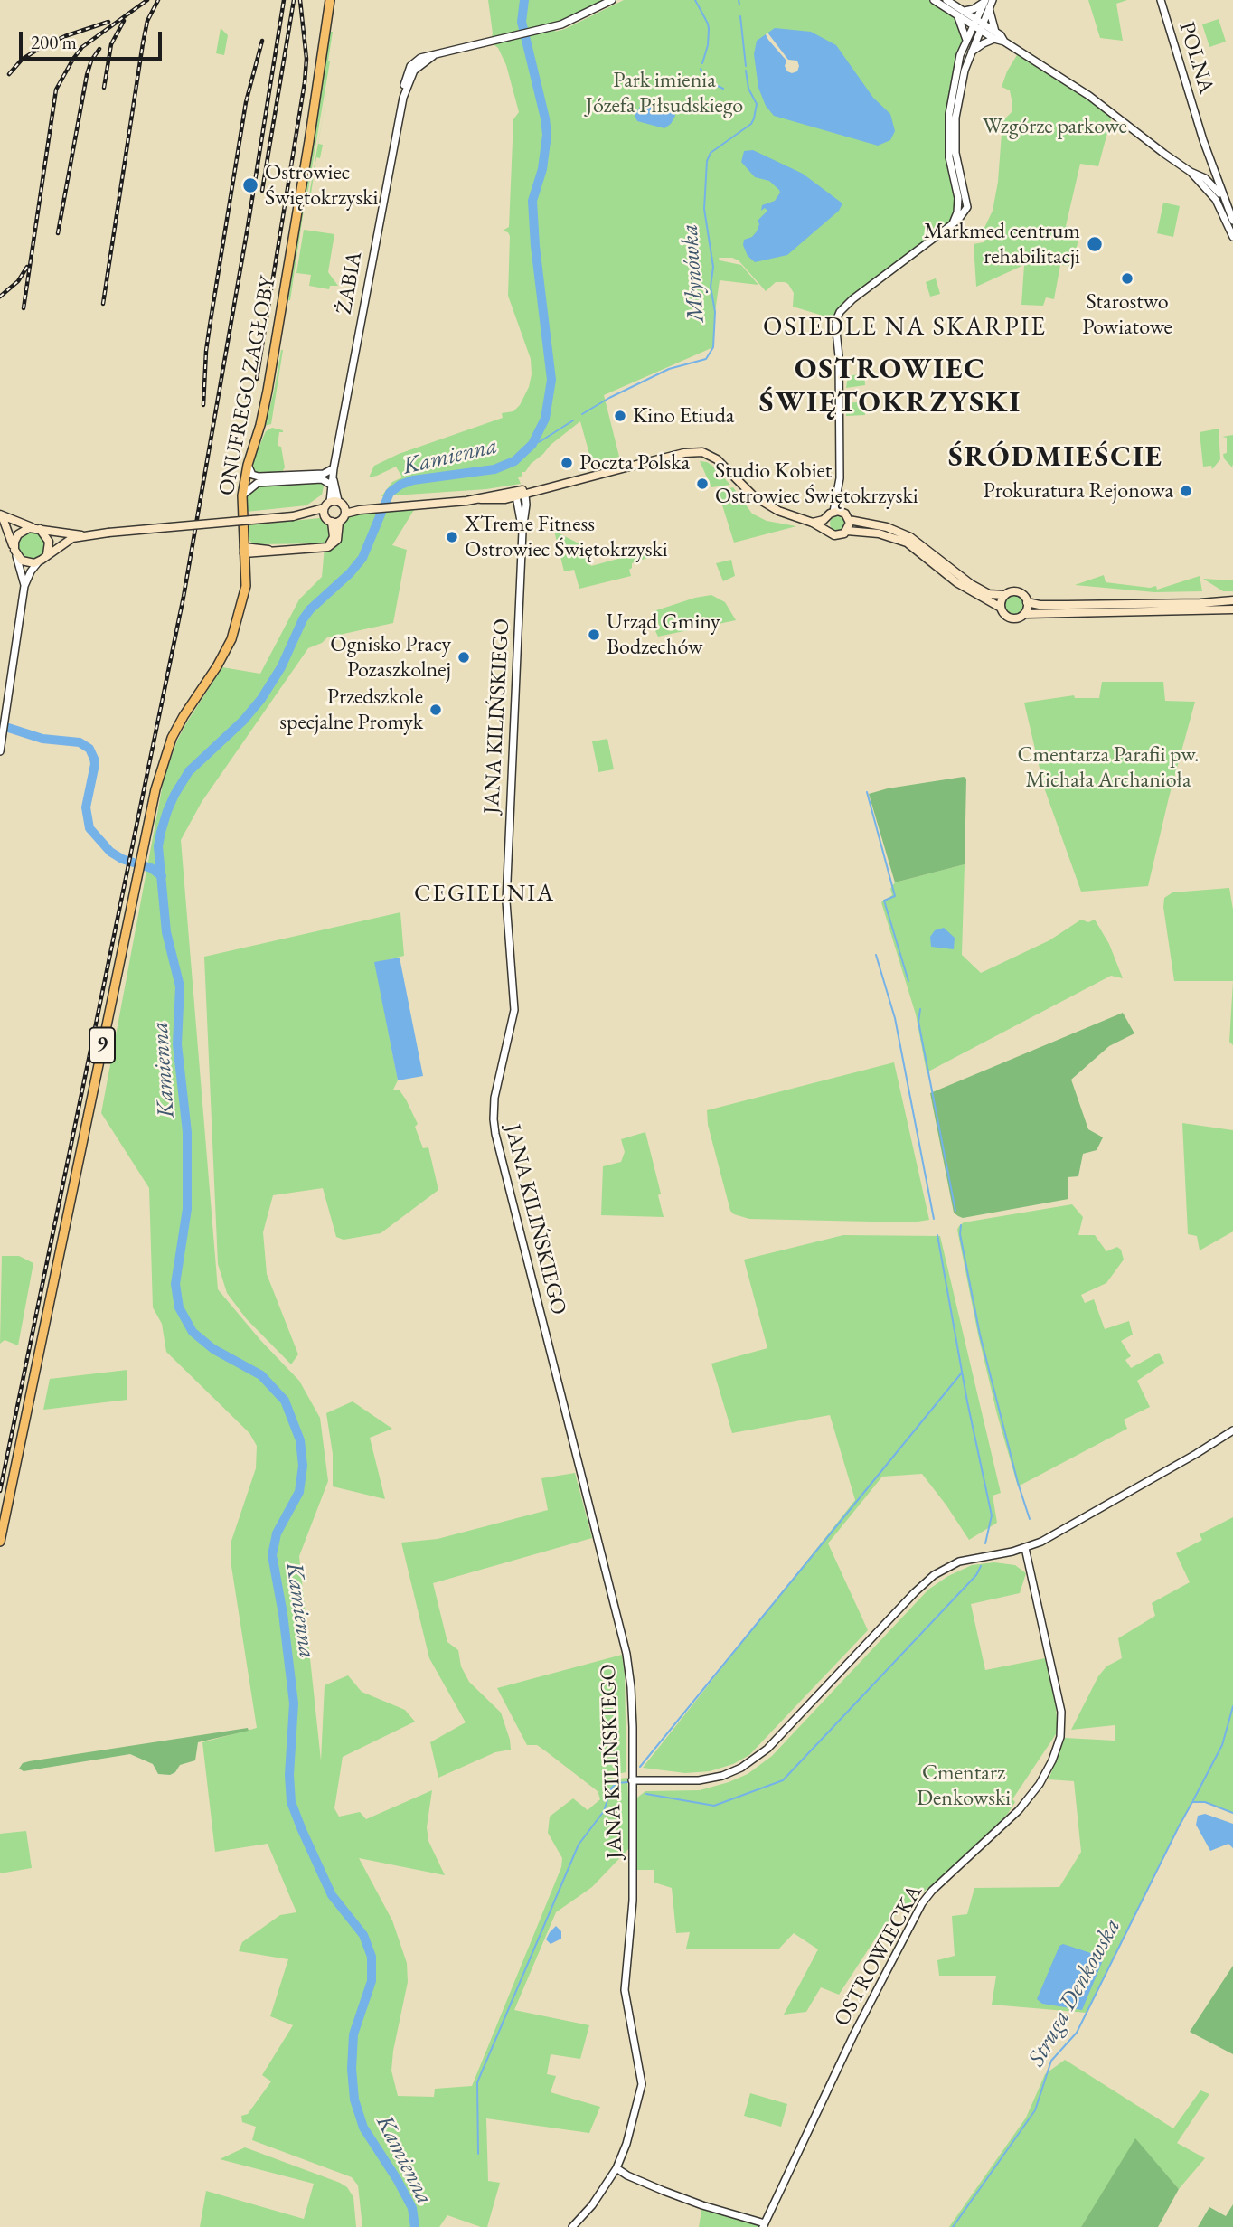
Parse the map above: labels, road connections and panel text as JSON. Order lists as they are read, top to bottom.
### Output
{
  "streets": {
    "main road": ["ONUFREGO ZAGŁOBY", "9"],
    "street": [
      "POLNA",
      "ŻABIA",
      "JANA KILIŃSKIEGO",
      "OSTROWIECKA"
    ]
  },
  "crossings": [
    ["ONUFREGO ZAGŁOBY", "9"]
  ],
  "districts": [
    "OSIEDLE NA SKARPIE",
    "OSTROWIEC ŚWIĘTOKRZYSKI",
    "ŚRÓDMIEŚCIE",
    "CEGIELNIA"
  ],
  "water": ["Młynówka", "Kamienna", "Struga Denkowska"],
  "parks": [
    "Park imienia Józefa Piłsudskiego",
    "Wzgórze parkowe",
    "Cmentarza Parafii pw. Michała Archanioła",
    "Cmentarz Denkowski"
  ],
  "places": [
    "Ostrowiec Świętokrzyski",
    "Markmed centrum rehabilitacji",
    "Starostwo Powiatowe",
    "Kino Etiuda",
    "Poczta Polska",
    "Studio Kobiet Ostrowiec Świętokrzyski",
    "Prokuratura Rejonowa",
    "XTreme Fitness Ostrowiec Świętokrzyski",
    "Urząd Gminy Bodzechów",
    "Ognisko Pracy Pozaszkolnej",
    "Przedszkole specjalne Promyk"
  ],
  "scale_bar": "200 m"
}
